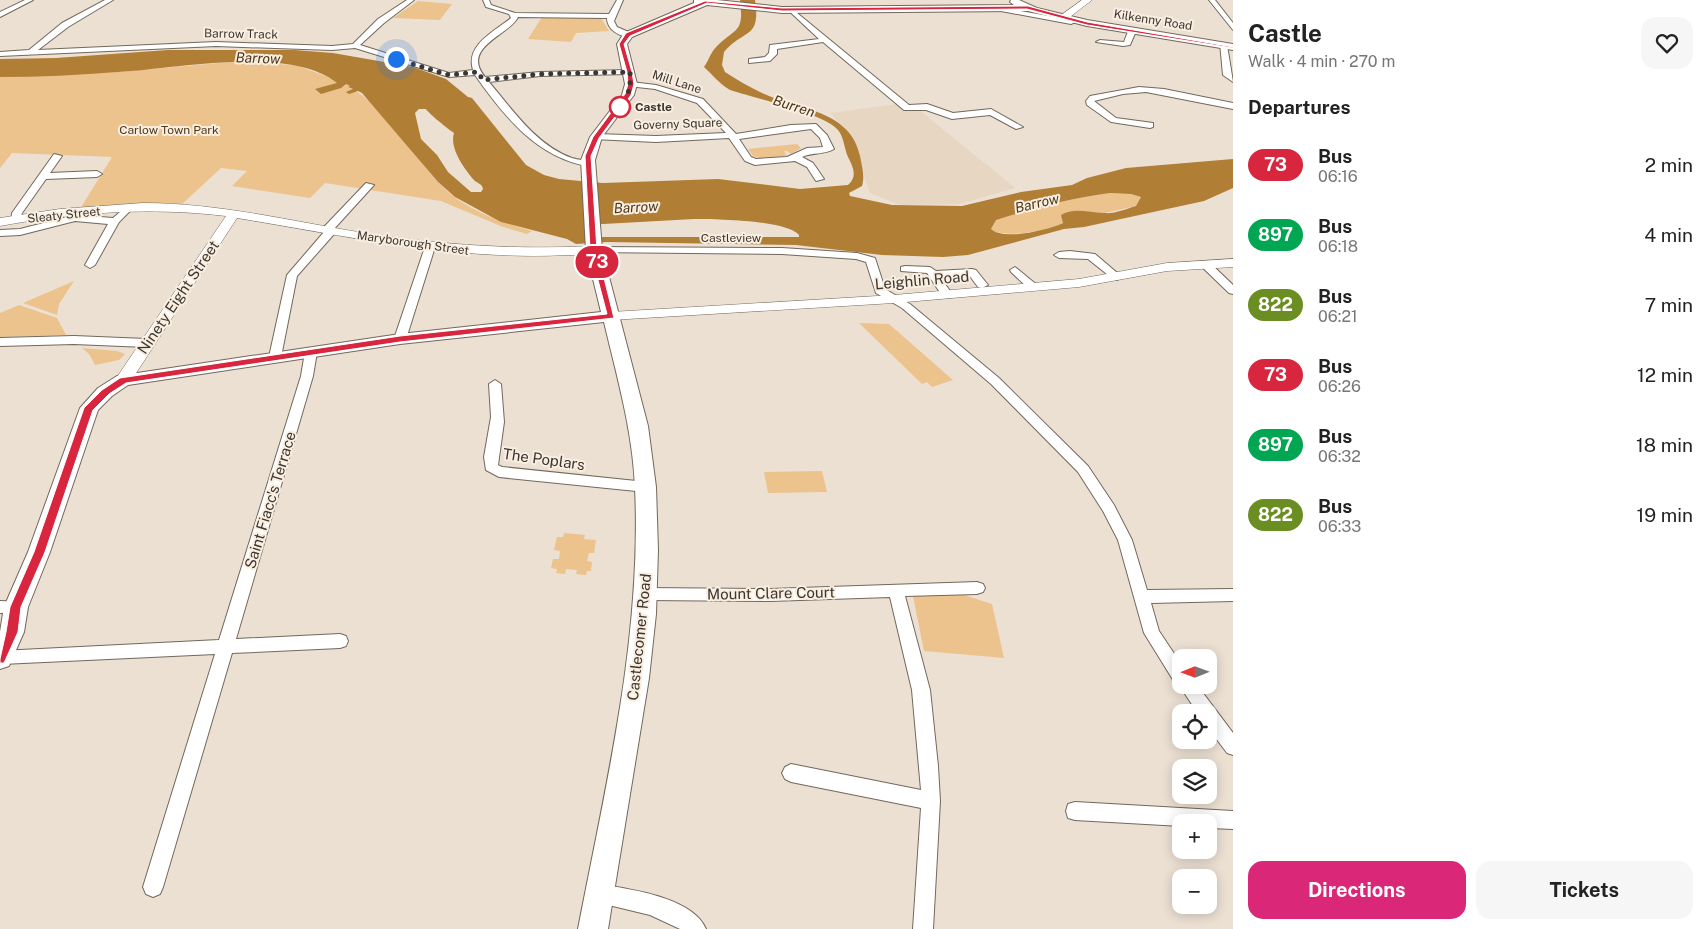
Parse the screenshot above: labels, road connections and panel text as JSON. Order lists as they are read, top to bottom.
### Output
{
  "streets": {
    "main road": ["Kilkenny Road", "Castlecomer Road"],
    "street": [
      "Barrow Track",
      "Mill Lane",
      "Governy Square",
      "Sleaty Street",
      "Castleview",
      "Maryborough Street",
      "Leighlin Road",
      "Ninety Eight Street",
      "The Poplars",
      "Saint Fiacc's Terrace",
      "Mount Clare Court"
    ]
  },
  "crossings": [
    ["Barrow Track", "Mill Lane"],
    ["Mill Lane", "Governy Square"],
    ["Sleaty Street", "Maryborough Street"],
    ["Sleaty Street", "Ninety Eight Street"],
    ["Castleview", "Maryborough Street"],
    ["Castleview", "Castlecomer Road"],
    ["Maryborough Street", "Ninety Eight Street"],
    ["Maryborough Street", "Castlecomer Road"],
    ["Leighlin Road", "Castlecomer Road"],
    ["The Poplars", "Castlecomer Road"],
    ["Mount Clare Court", "Castlecomer Road"]
  ],
  "water": ["Barrow", "Burren"],
  "parks": ["Carlow Town Park"],
  "places": ["Castle"],
  "lines": ["bus line 73"],
  "north": "left",
  "page": {
    "on_map": "73",
    "heading": [
      ["Castle", "Walk · 4 min · 270 m"],
      "Departures"
    ],
    "list": [
      {
        "mark": "73",
        "name": "Bus",
        "note": "06:16",
        "value": "2 min"
      },
      {
        "mark": "897",
        "name": "Bus",
        "note": "06:18",
        "value": "4 min"
      },
      {
        "mark": "822",
        "name": "Bus",
        "note": "06:21",
        "value": "7 min"
      },
      {
        "mark": "73",
        "name": "Bus",
        "note": "06:26",
        "value": "12 min"
      },
      {
        "mark": "897",
        "name": "Bus",
        "note": "06:32",
        "value": "18 min"
      },
      {
        "mark": "822",
        "name": "Bus",
        "note": "06:33",
        "value": "19 min"
      }
    ],
    "map_buttons": ["+", "−"],
    "buttons": ["Directions", "Tickets"]
  }
}
